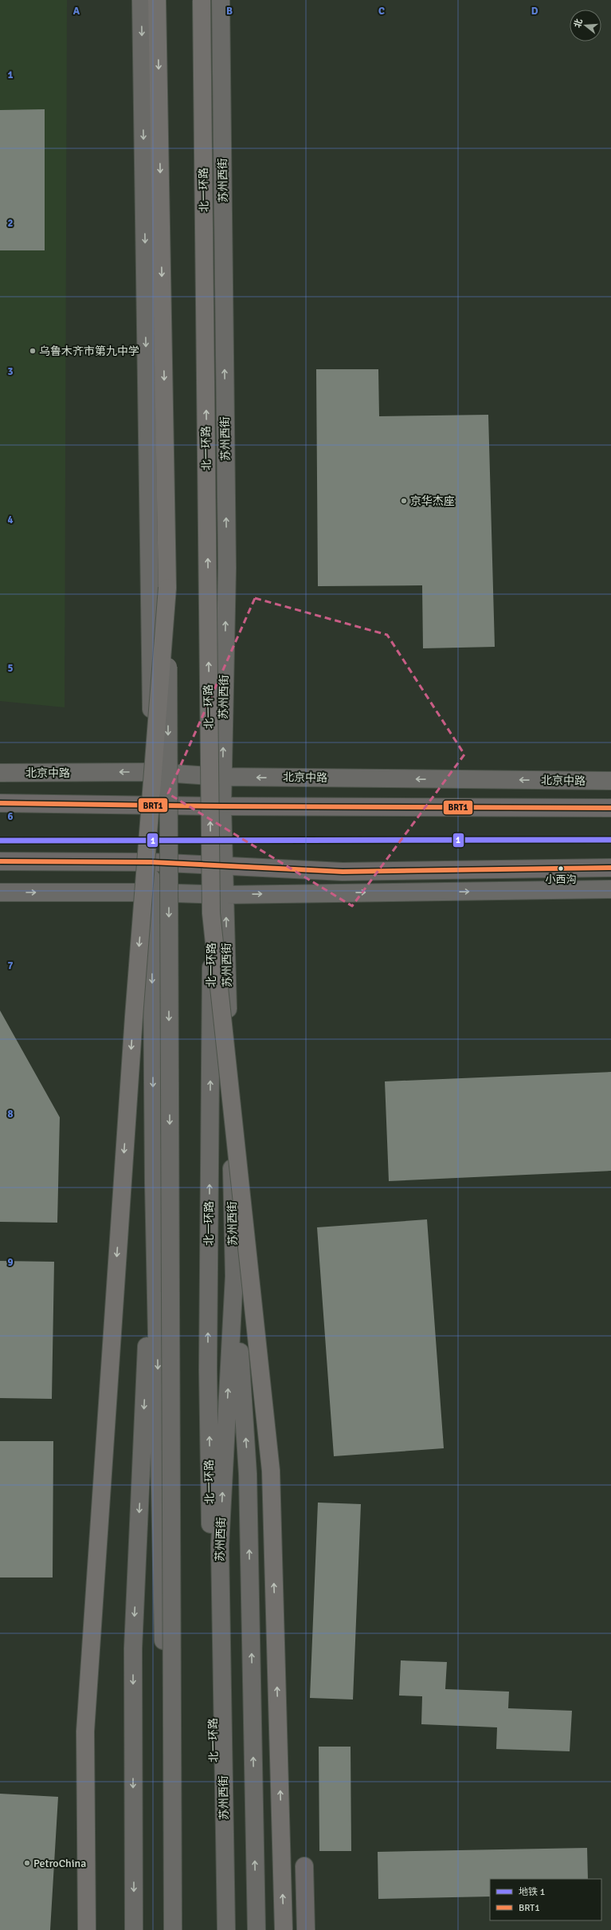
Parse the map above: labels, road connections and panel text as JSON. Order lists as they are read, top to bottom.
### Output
{
  "streets": {
    "highway": ["北一环路"],
    "main road": ["苏州西街", "北京中路"]
  },
  "crossings": [
    ["苏州西街", "北京中路"]
  ],
  "places": [
    "乌鲁木齐市第九中学",
    "京华杰座",
    "小西沟",
    "PetroChina"
  ],
  "lines": ["transit line BRT1", "metro line 1"],
  "legend": ["地铁 1", "BRT1"],
  "north": "left",
  "grid": {
    "columns": [
      "A",
      "B",
      "C",
      "D"
    ],
    "rows": [
      "1",
      "2",
      "3",
      "4",
      "5",
      "6",
      "7",
      "8",
      "9"
    ]
  }
}
